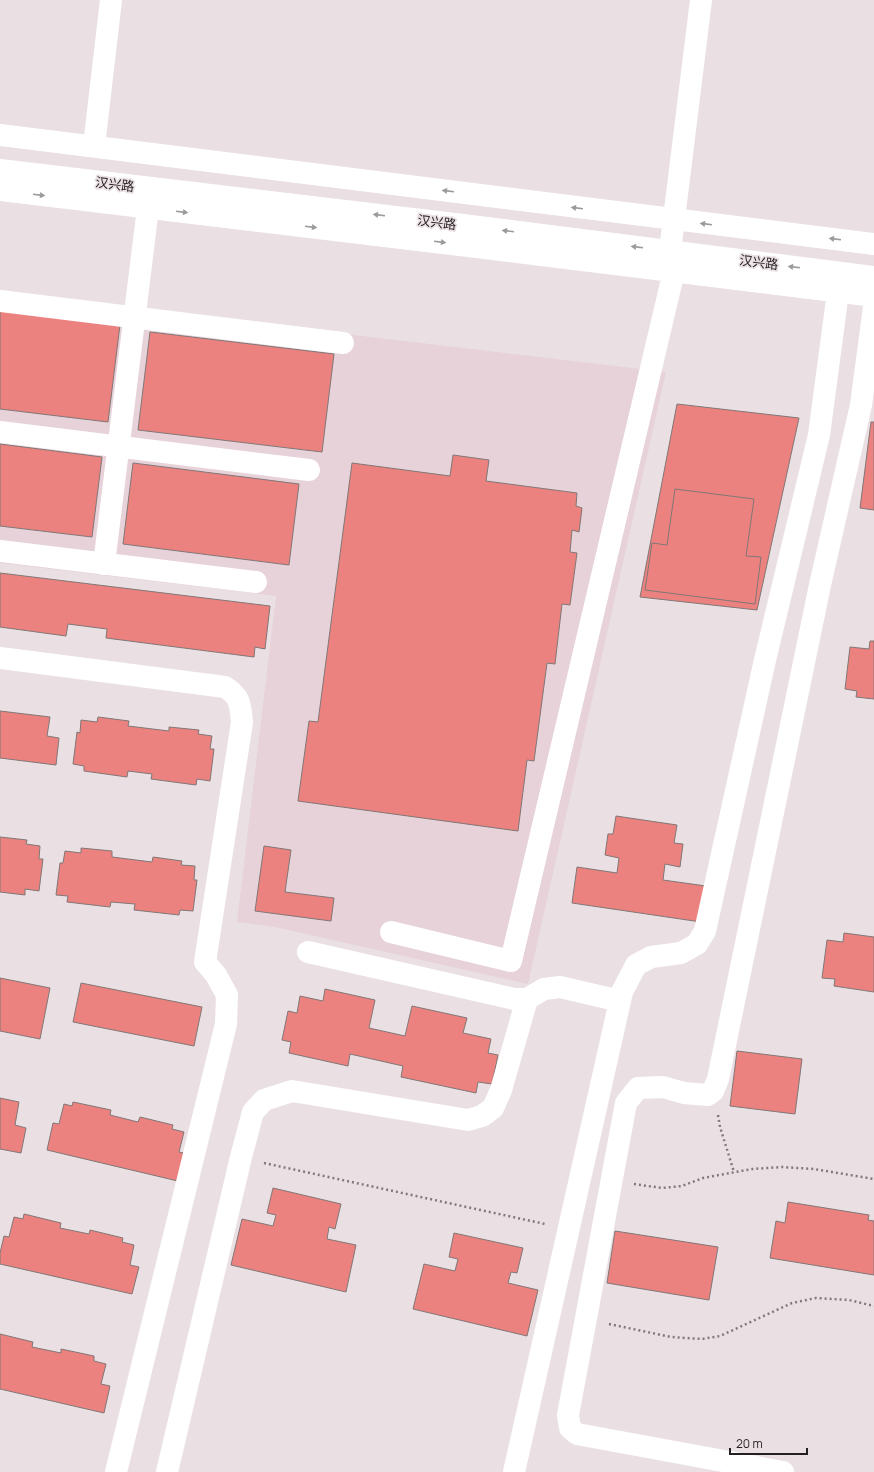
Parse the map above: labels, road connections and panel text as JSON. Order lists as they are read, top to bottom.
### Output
{
  "streets": {
    "street": ["汉兴路"]
  },
  "scale_bar": "20 m"
}
